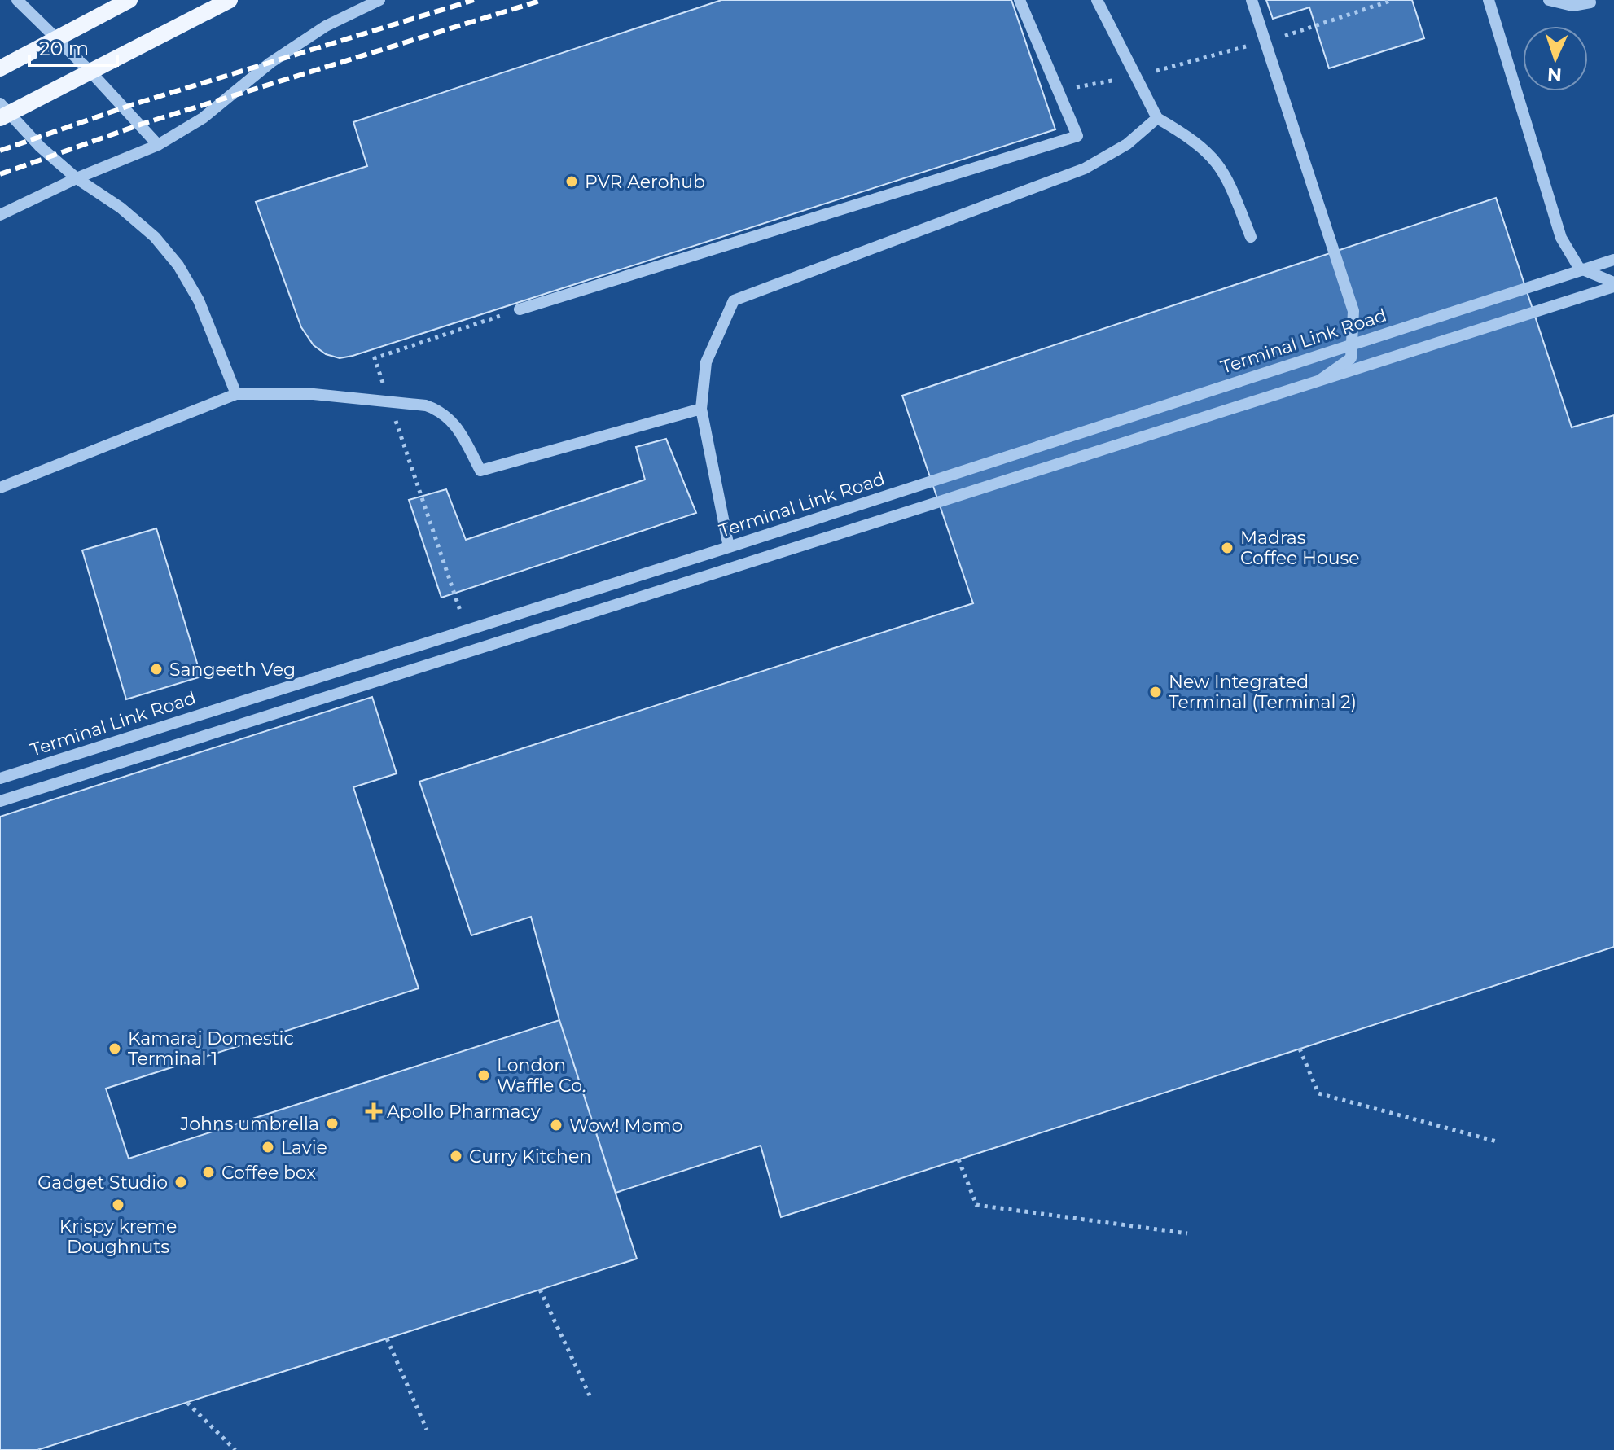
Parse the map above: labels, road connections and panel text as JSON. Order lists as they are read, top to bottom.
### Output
{
  "streets": {
    "street": ["Terminal Link Road"]
  },
  "places": {
    "other": [
      "PVR Aerohub",
      "Madras Coffee House",
      "Sangeeth Veg",
      "New Integrated Terminal (Terminal 2)",
      "Kamaraj Domestic Terminal 1",
      "London Waffle Co.",
      "Johns umbrella",
      "Wow! Momo",
      "Lavie",
      "Curry Kitchen",
      "Coffee box",
      "Gadget Studio",
      "Krispy kreme Doughnuts"
    ],
    "health": ["Apollo Pharmacy"]
  },
  "scale_bar": "20 m",
  "north": "bottom"
}
